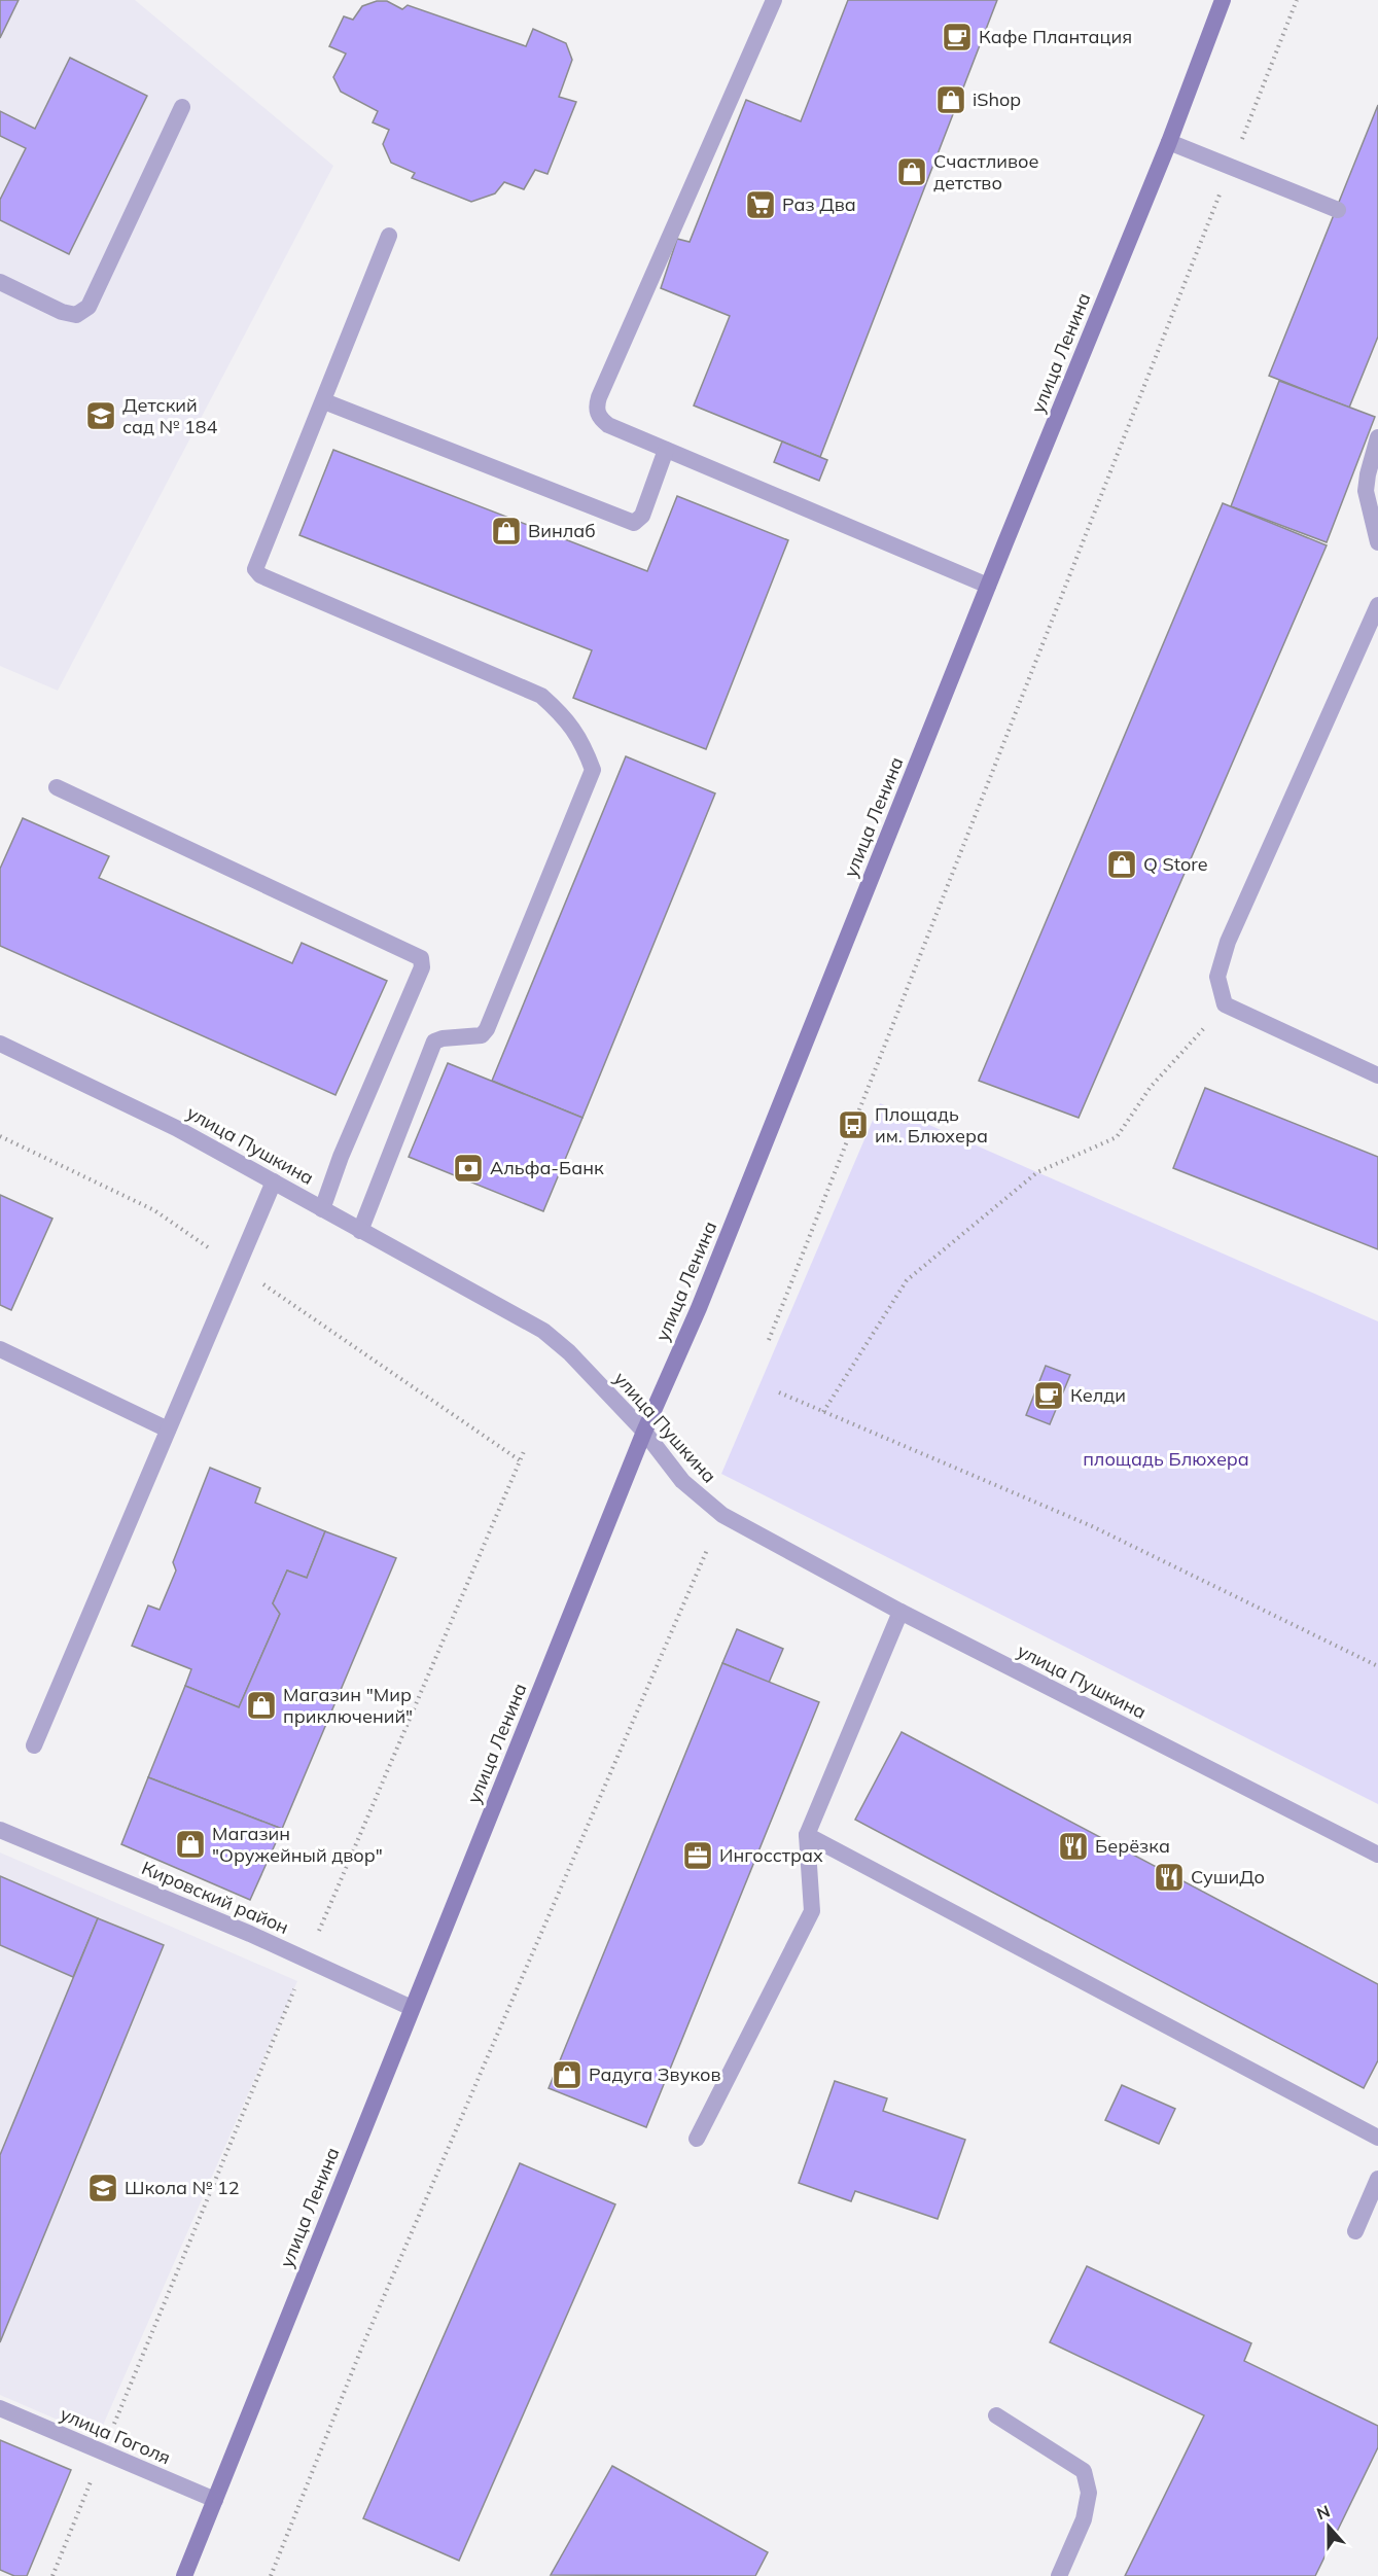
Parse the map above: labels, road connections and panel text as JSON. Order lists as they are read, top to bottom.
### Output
{
  "streets": {
    "main road": ["улица Ленина"],
    "street": ["улица Пушкина", "Кировский район", "улица Гоголя"]
  },
  "crossings": [
    ["улица Ленина", "улица Пушкина"],
    ["улица Ленина", "Кировский район"],
    ["улица Ленина", "улица Гоголя"]
  ],
  "parks": ["площадь Блюхера"],
  "places": {
    "cafe": ["Кафе Плантация", "Келди"],
    "shop": [
      "iShop",
      "Счастливое детство",
      "Винлаб",
      "Q Store",
      "Магазин \"Мир приключений\"",
      "Магазин \"Оружейный двор\"",
      "Радуга Звуков"
    ],
    "supermarket": ["Раз Два"],
    "school or university": ["Детский сад № 184", "Школа № 12"],
    "bus stop": ["Площадь им. Блюхера"],
    "bank": ["Альфа-Банк"],
    "restaurant": ["Берёзка", "СушиДо"],
    "office": ["Ингосстрах"]
  },
  "north": "top"
}
